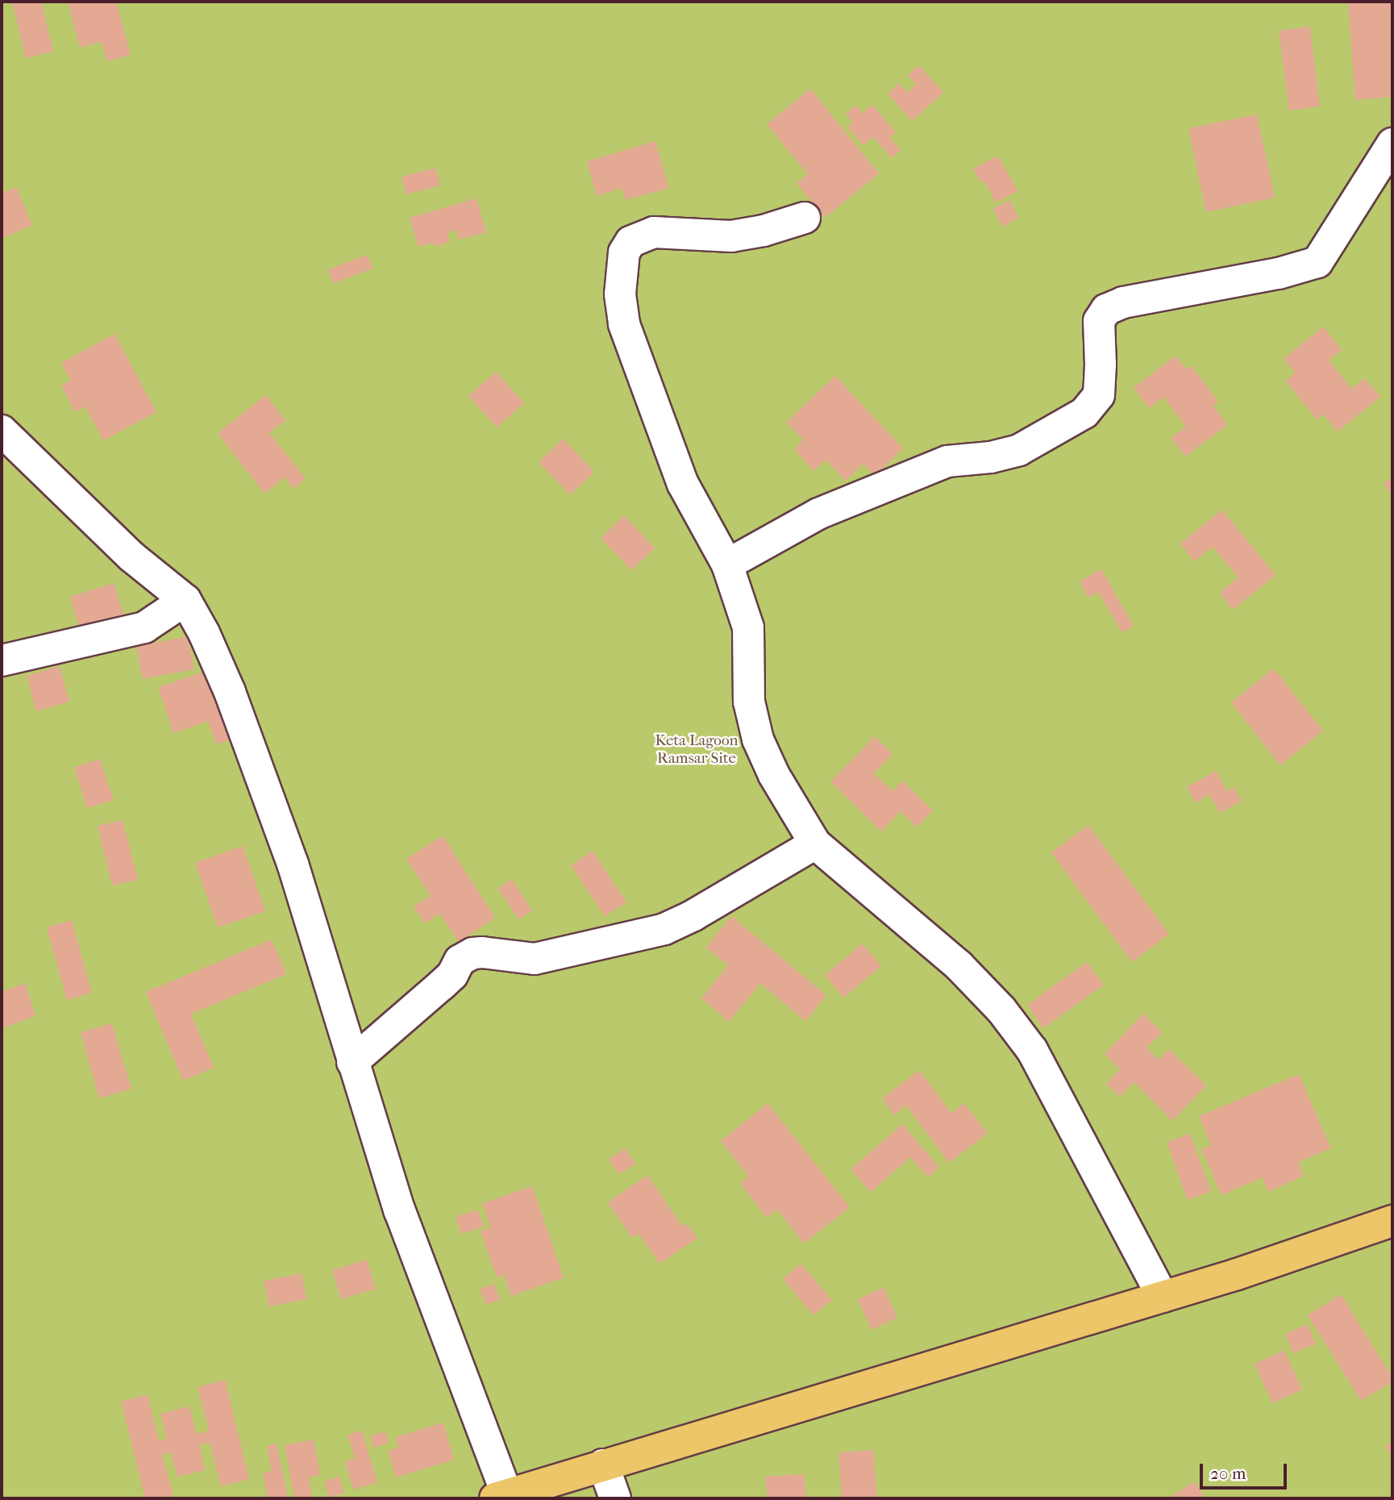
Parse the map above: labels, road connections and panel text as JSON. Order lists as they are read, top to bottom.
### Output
{
  "parks": ["Keta Lagoon Ramsar Site"],
  "scale_bar": "20 m"
}
